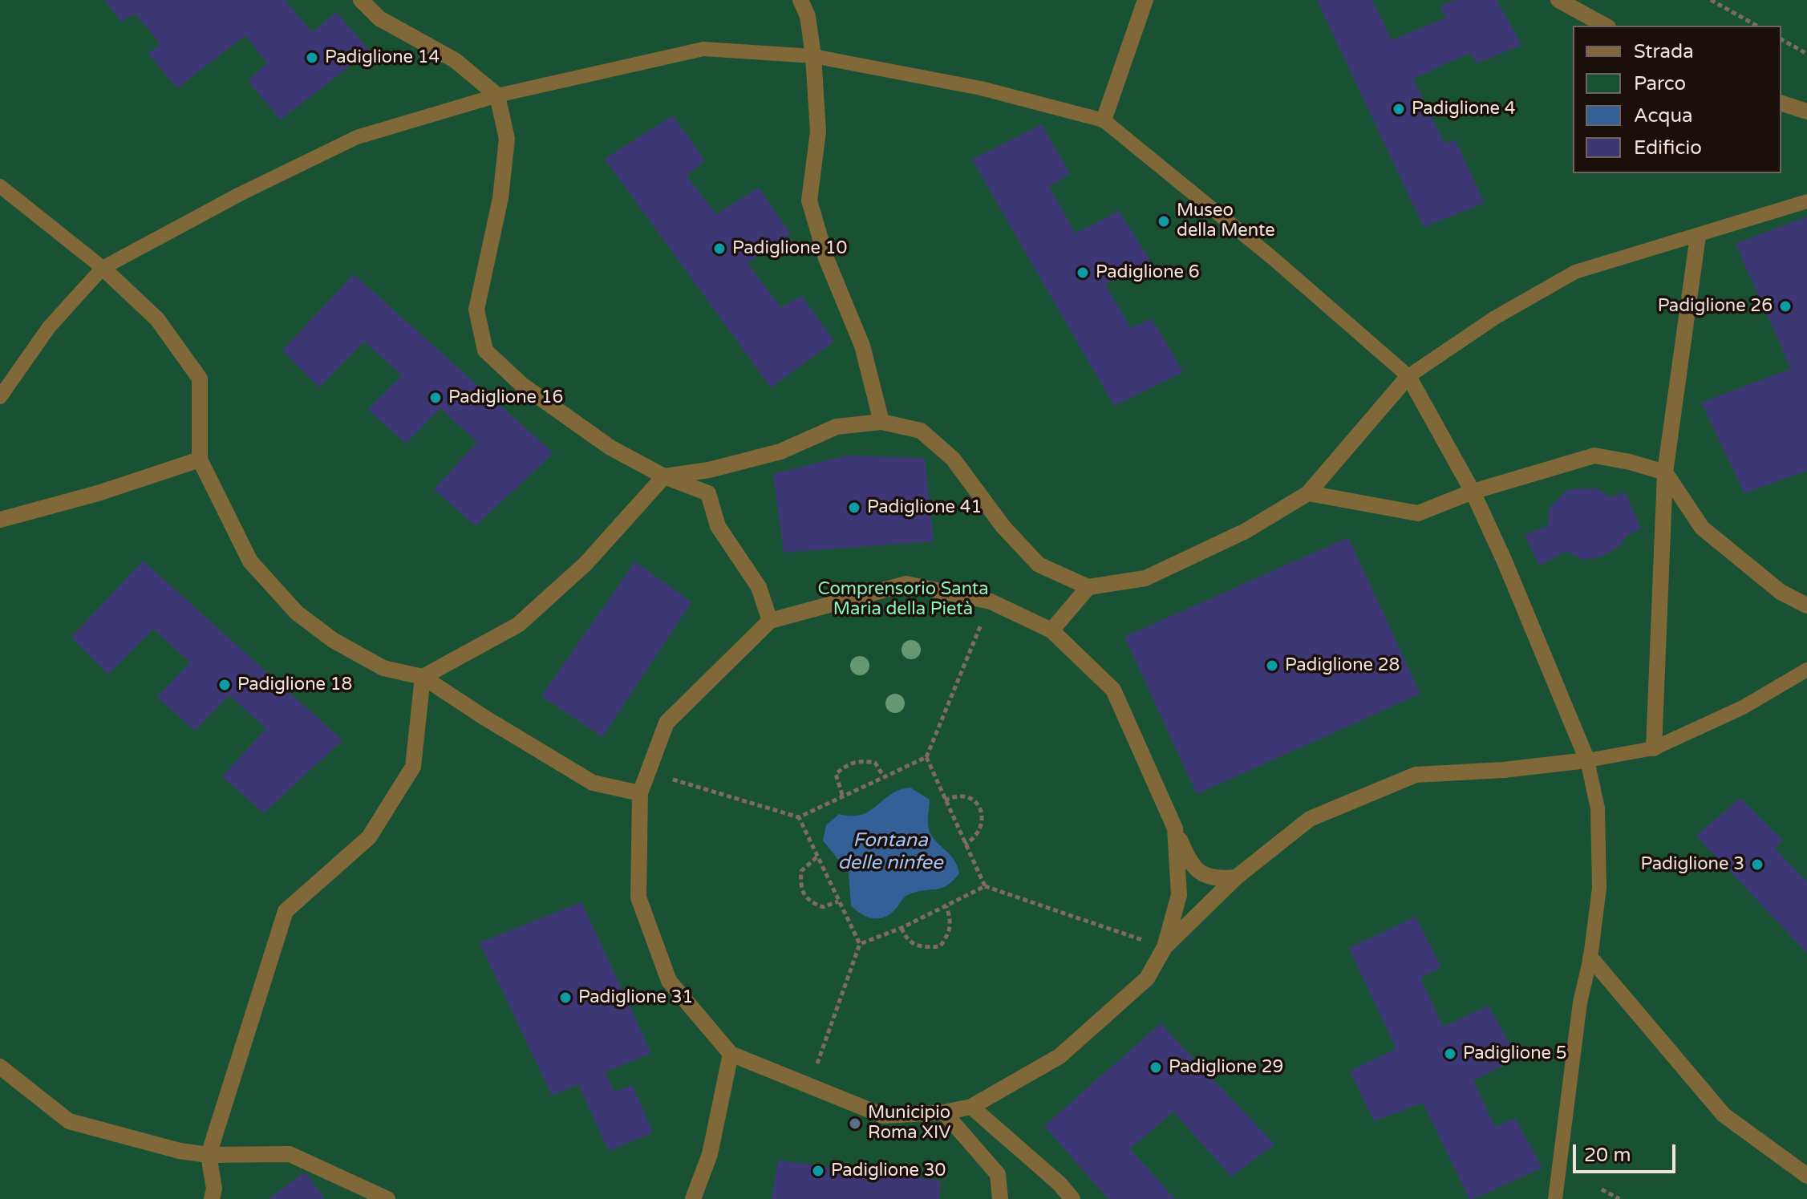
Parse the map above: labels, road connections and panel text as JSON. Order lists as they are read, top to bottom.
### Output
{
  "water": ["Fontana delle ninfee"],
  "parks": ["Comprensorio Santa Maria della Pietà"],
  "places": [
    "Padiglione 14",
    "Padiglione 4",
    "Museo della Mente",
    "Padiglione 10",
    "Padiglione 6",
    "Padiglione 26",
    "Padiglione 16",
    "Padiglione 41",
    "Padiglione 28",
    "Padiglione 18",
    "Padiglione 3",
    "Padiglione 31",
    "Padiglione 5",
    "Padiglione 29",
    "Municipio Roma XIV",
    "Padiglione 30"
  ],
  "legend": [
    "Strada",
    "Parco",
    "Acqua",
    "Edificio"
  ],
  "scale_bar": "20 m"
}
